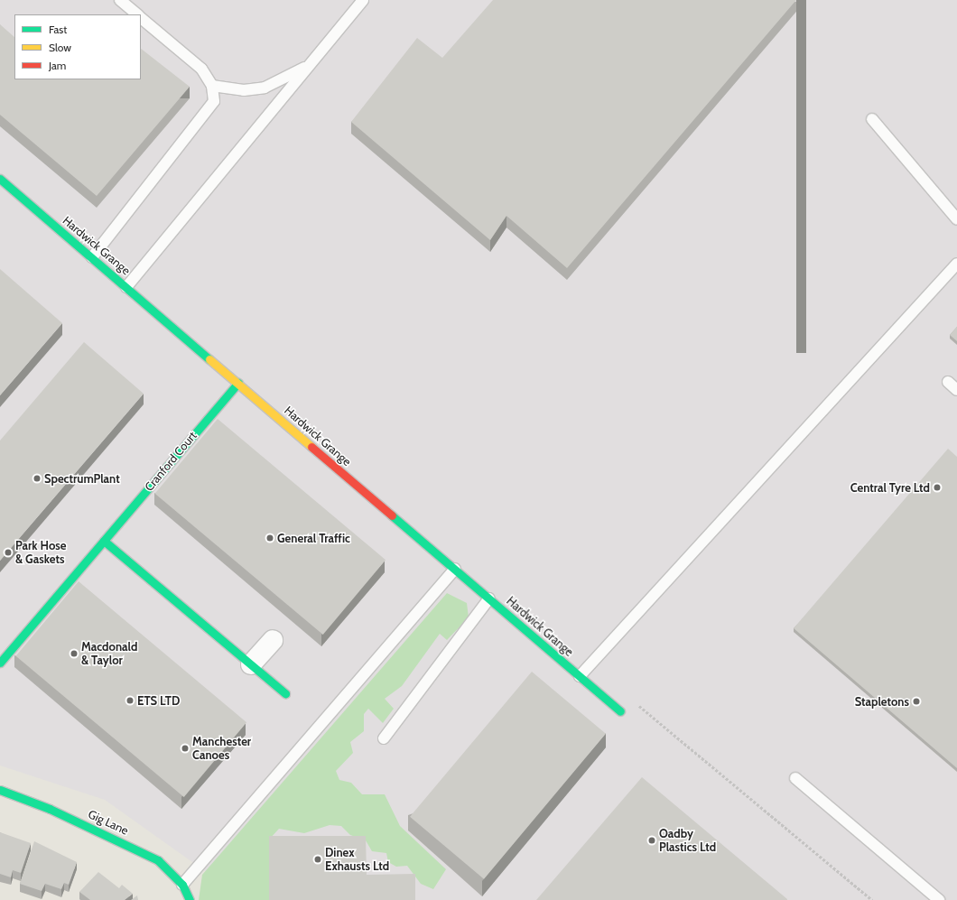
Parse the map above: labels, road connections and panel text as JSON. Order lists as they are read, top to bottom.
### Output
{
  "streets": {
    "street": ["Hardwick Grange", "Cranford Court", "Gig Lane"]
  },
  "crossings": [
    ["Hardwick Grange", "Cranford Court"]
  ],
  "places": [
    "SpectrumPlant",
    "Central Tyre Ltd",
    "General Traffic",
    "Park Hose & Gaskets",
    "Macdonald & Taylor",
    "ETS LTD",
    "Stapletons",
    "Manchester Canoes",
    "Oadby Plastics Ltd",
    "Dinex Exhausts Ltd"
  ],
  "legend": ["Fast", "Slow", "Jam"]
}
